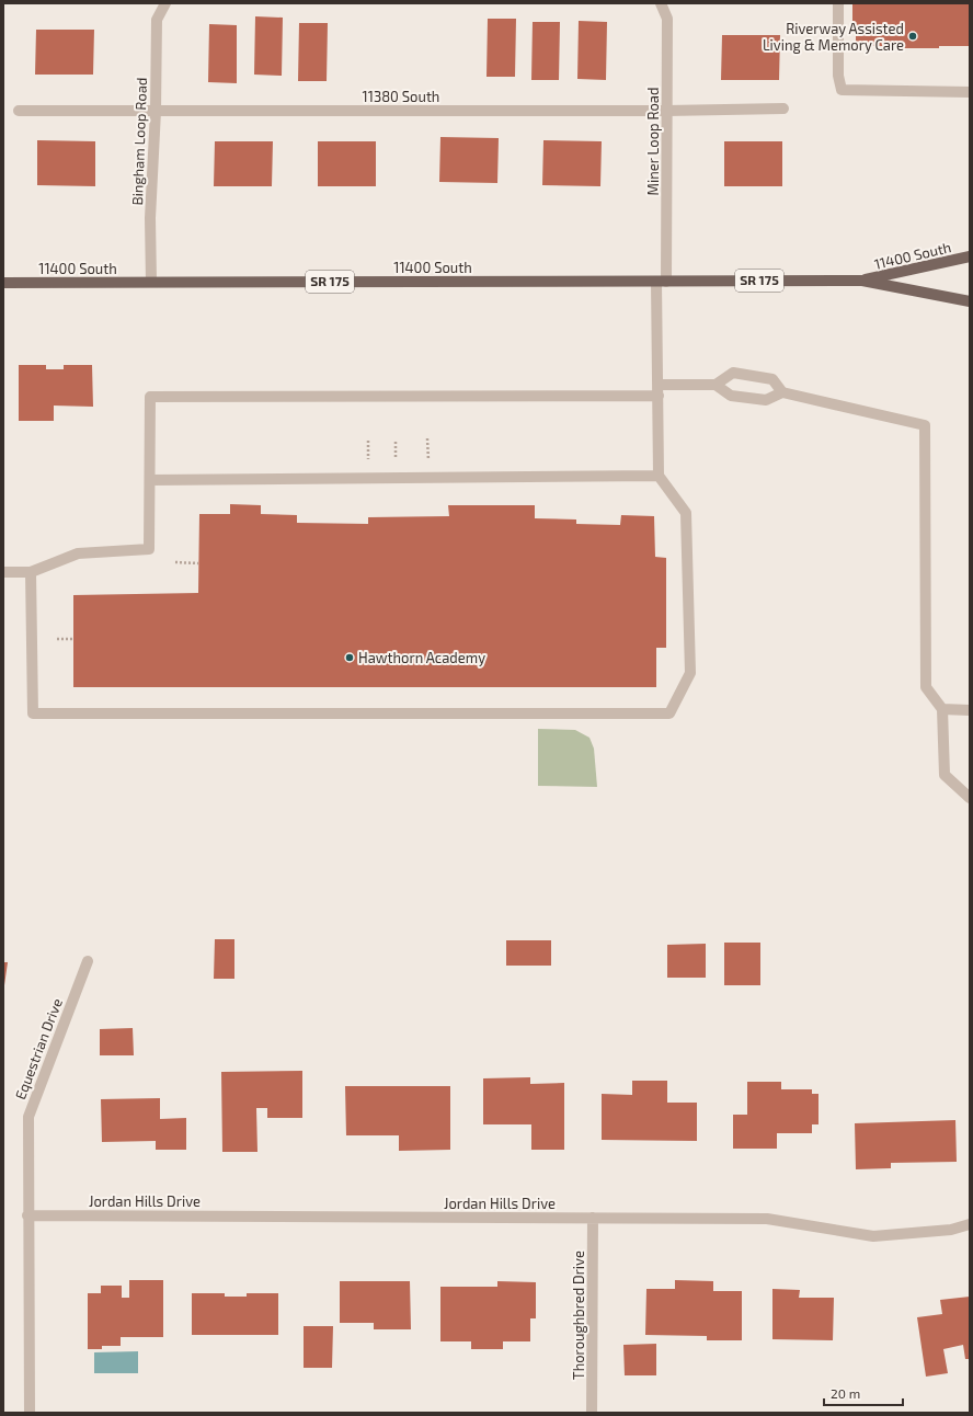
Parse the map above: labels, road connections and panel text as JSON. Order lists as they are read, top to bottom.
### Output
{
  "streets": {
    "main road": ["11400 South", "SR 175"],
    "street": [
      "11380 South",
      "Bingham Loop Road",
      "Miner Loop Road",
      "Equestrian Drive",
      "Jordan Hills Drive",
      "Thoroughbred Drive"
    ]
  },
  "crossings": [
    ["11380 South", "Bingham Loop Road"],
    ["11380 South", "Miner Loop Road"],
    ["Bingham Loop Road", "11400 South"],
    ["Miner Loop Road", "11400 South"],
    ["Equestrian Drive", "Jordan Hills Drive"],
    ["Jordan Hills Drive", "Thoroughbred Drive"]
  ],
  "places": ["Riverway Assisted Living & Memory Care", "Hawthorn Academy"],
  "scale_bar": "20 m"
}
